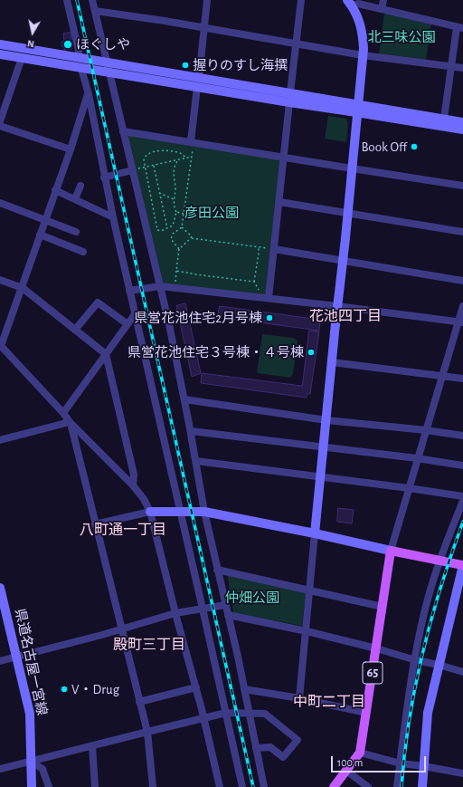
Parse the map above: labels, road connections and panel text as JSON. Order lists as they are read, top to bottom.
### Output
{
  "streets": {
    "main road": ["65"],
    "street": ["県道名古屋一宮線"]
  },
  "districts": [
    "花池四丁目",
    "八町通一丁目",
    "殿町三丁目",
    "中町二丁目"
  ],
  "parks": ["北三味公園", "彦田公園", "仲畑公園"],
  "places": [
    "ほぐしや",
    "握りのすし海撰",
    "Book Off",
    "県営花池住宅2月号棟",
    "県営花池住宅３号棟・４号棟",
    "V・Drug"
  ],
  "scale_bar": "100 m",
  "north": "bottom"
}
